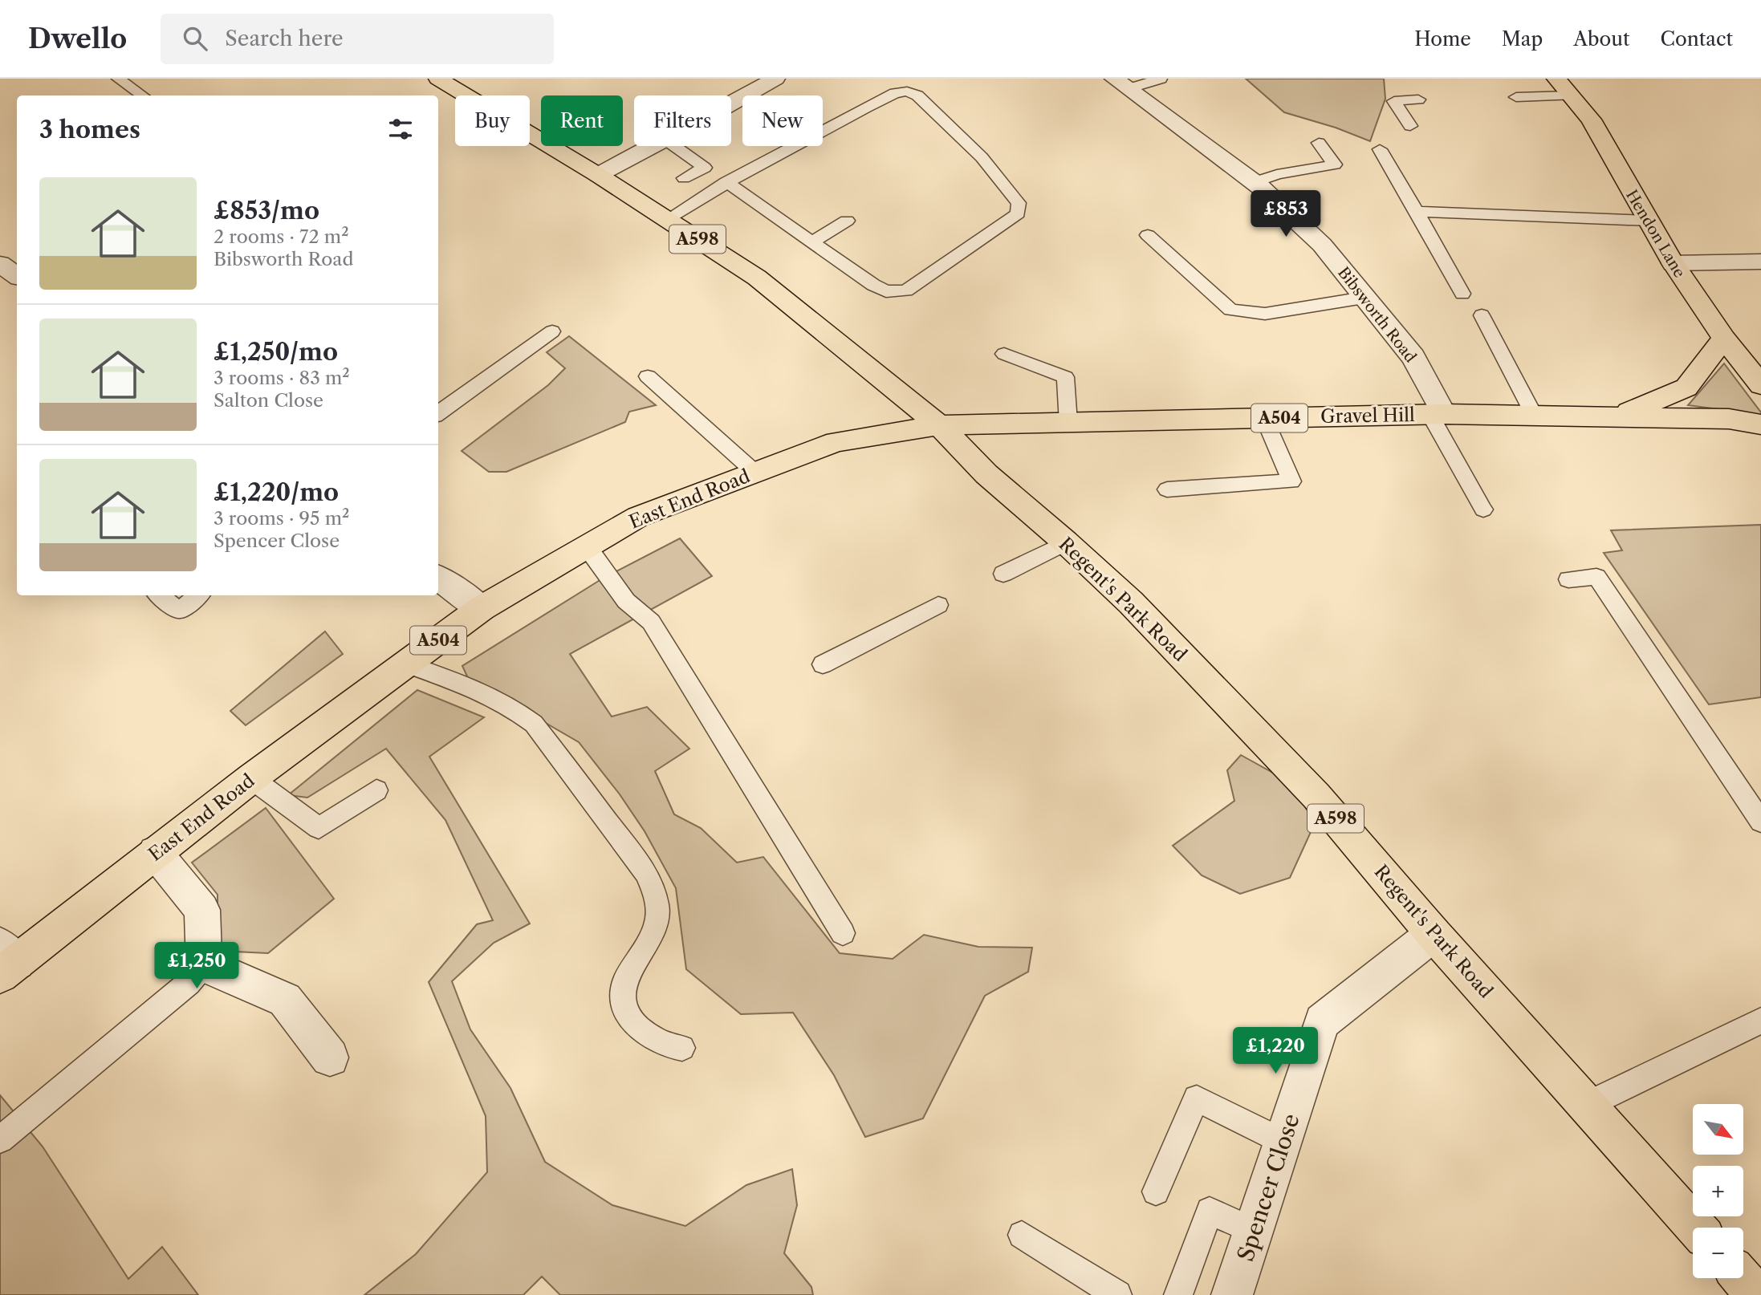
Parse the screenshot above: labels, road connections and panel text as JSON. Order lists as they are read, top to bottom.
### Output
{
  "streets": {
    "main road": [
      "Hendon Lane",
      "A598",
      "Gravel Hill",
      "A504",
      "East End Road",
      "Regent's Park Road"
    ],
    "street": ["Bibsworth Road", "Spencer Close"]
  },
  "crossings": [
    ["Hendon Lane", "A504"],
    ["Bibsworth Road", "Gravel Hill"],
    ["Gravel Hill", "A504"],
    ["Gravel Hill", "East End Road"],
    ["Gravel Hill", "Regent's Park Road"],
    ["East End Road", "Regent's Park Road"],
    ["Regent's Park Road", "Spencer Close"]
  ],
  "north": "bottom right",
  "page": {
    "header": "Dwello",
    "search": "Search here",
    "nav": [
      "Home",
      "Map",
      "About",
      "Contact"
    ],
    "chip": [
      "Buy",
      "Rent",
      "Filters",
      "New"
    ],
    "heading": "3 homes",
    "list": [
      {
        "name": "£853/mo",
        "note": "2 rooms · 72 m² · Bibsworth Road"
      },
      {
        "name": "£1,250/mo",
        "note": "3 rooms · 83 m² · Salton Close"
      },
      {
        "name": "£1,220/mo",
        "note": "3 rooms · 95 m² · Spencer Close"
      }
    ],
    "price": ["£853", "£1,250", "£1,220"],
    "map_buttons": ["+", "−"]
  }
}
